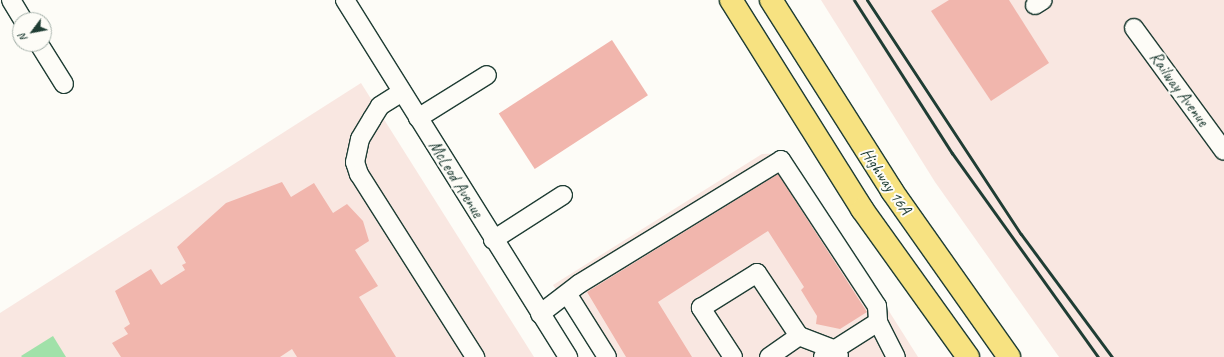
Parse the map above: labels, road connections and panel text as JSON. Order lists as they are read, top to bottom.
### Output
{
  "streets": {
    "main road": ["Highway 16A"],
    "street": ["Railway Avenue", "McLeod Avenue"]
  },
  "north": "bottom left"
}
